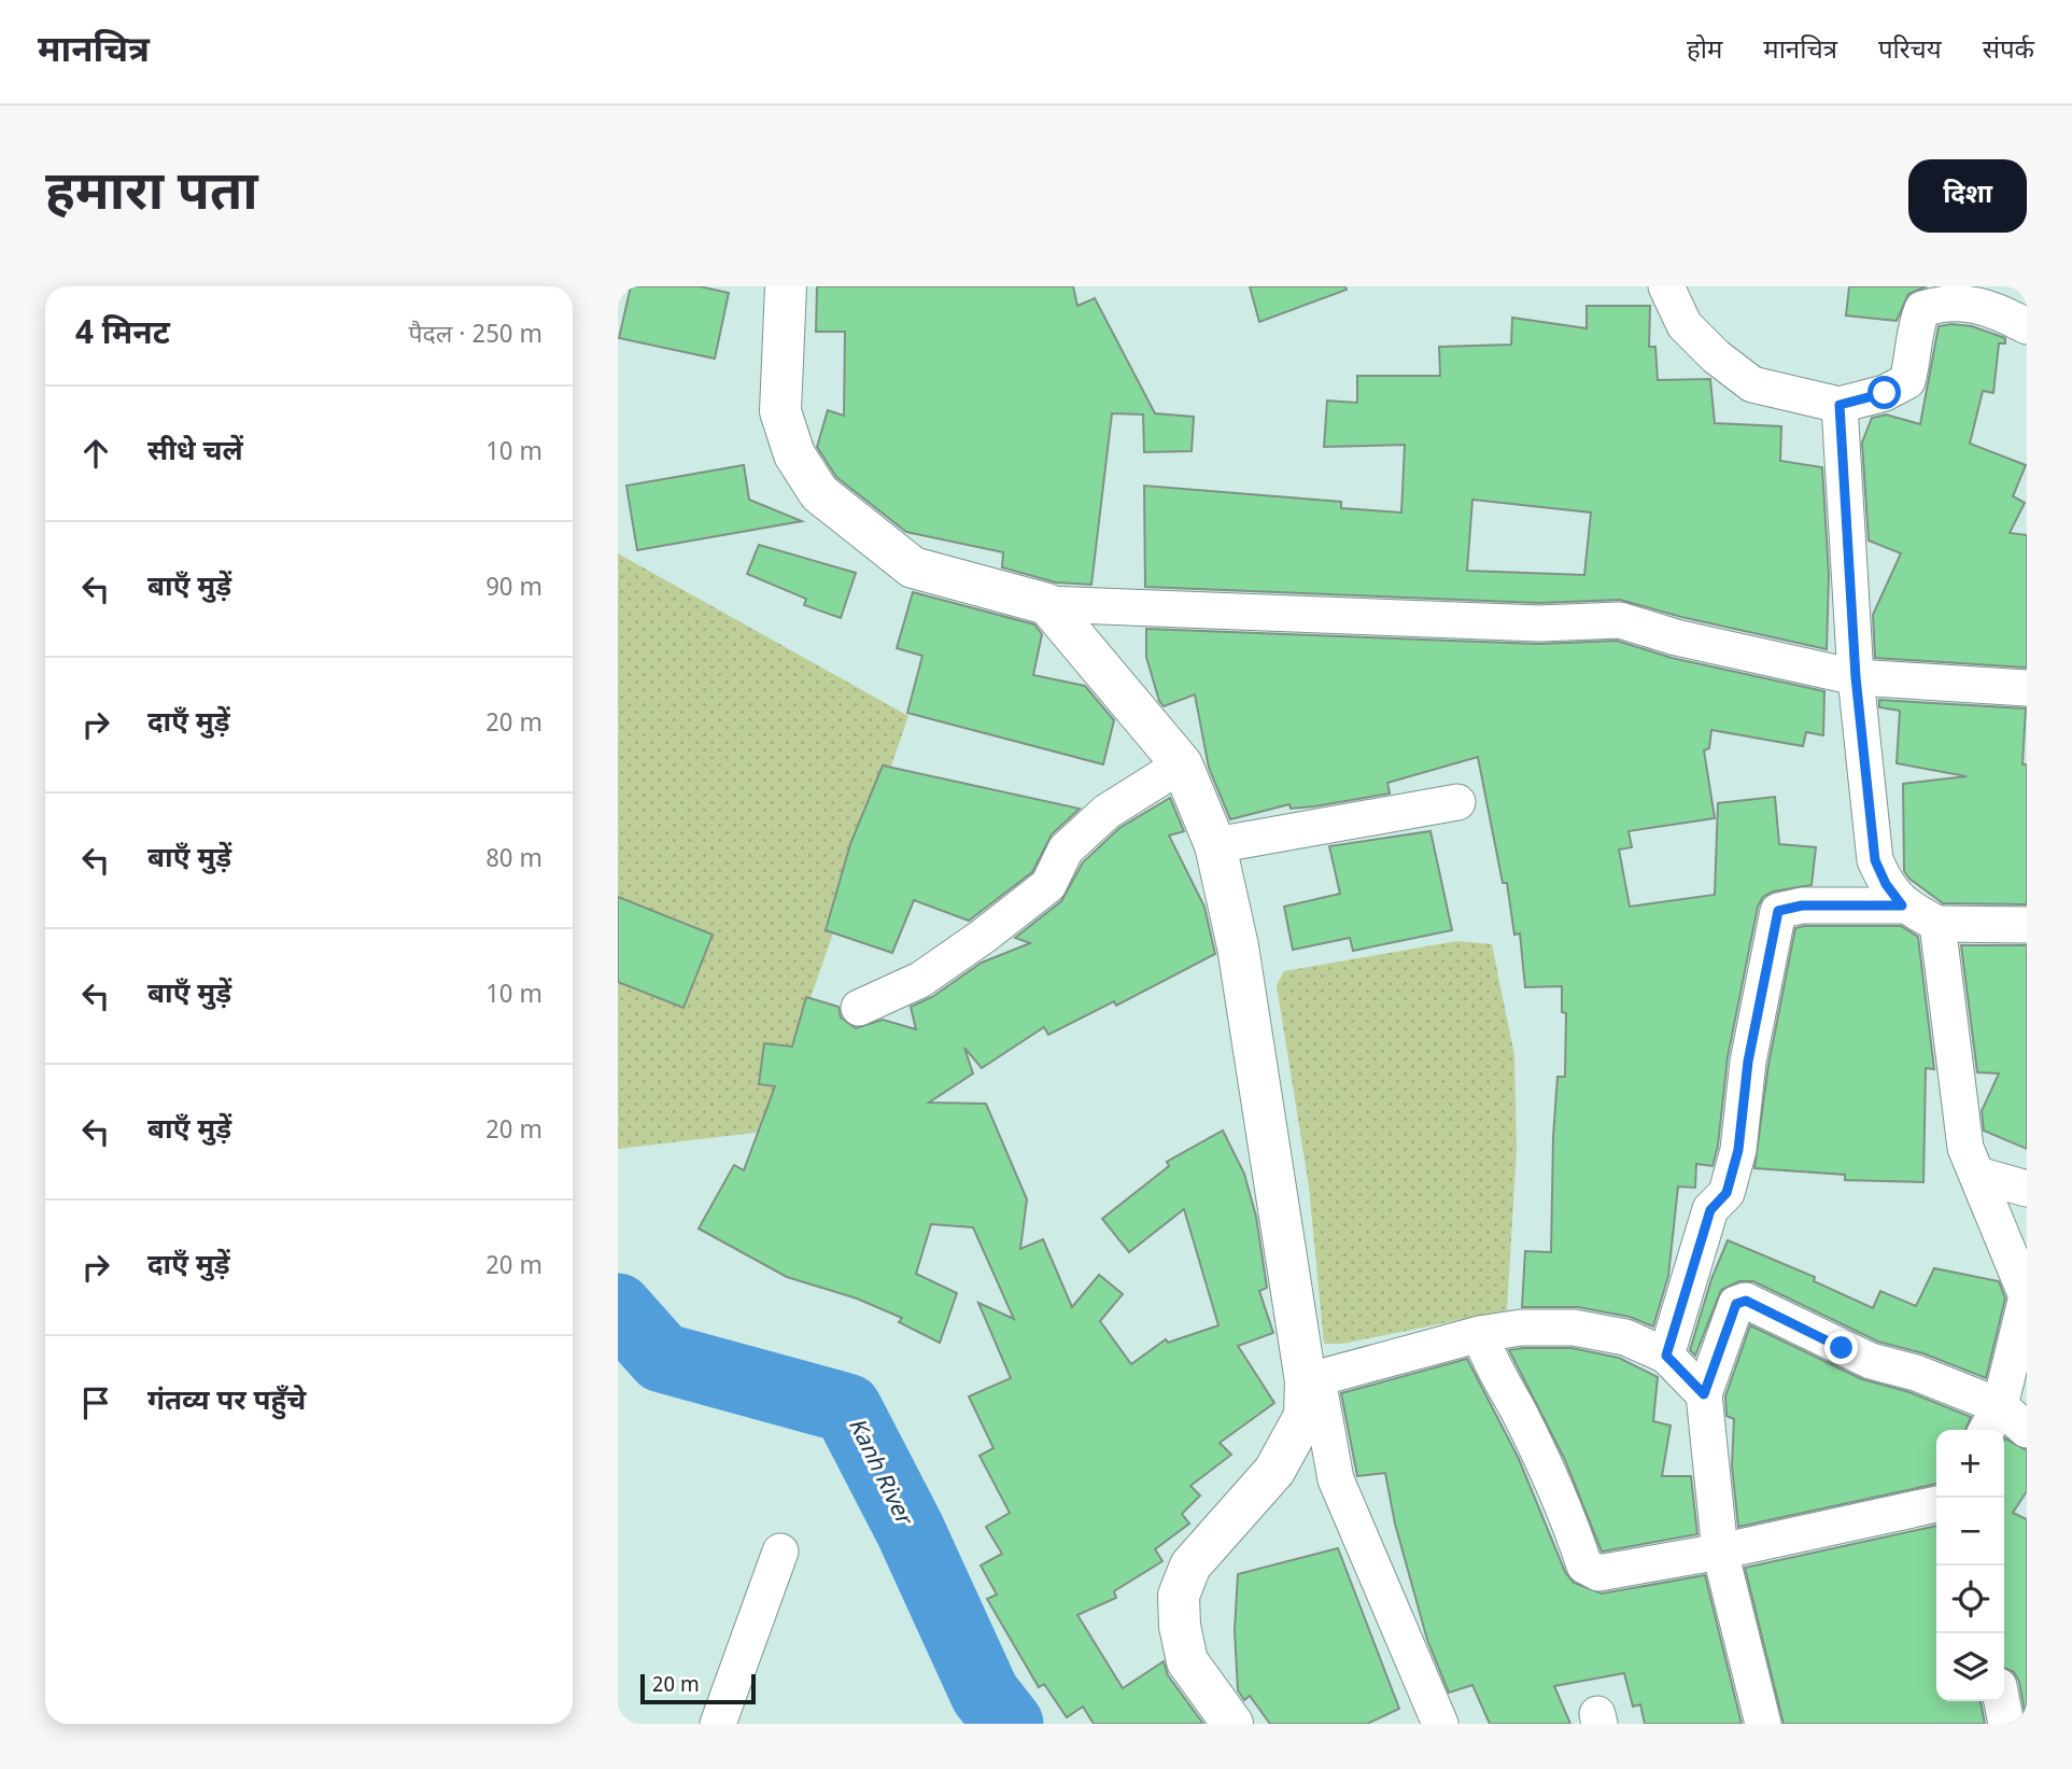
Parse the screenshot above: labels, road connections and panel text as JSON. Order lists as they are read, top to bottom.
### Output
{
  "water": ["Kanh River"],
  "scale_bar": "20 m",
  "page": {
    "header": "मानचित्र",
    "nav": [
      "होम",
      "मानचित्र",
      "परिचय",
      "संपर्क"
    ],
    "buttons": "दिशा",
    "title": "हमारा पता",
    "heading": ["4 मिनट", "पैदल · 250 m"],
    "list": [
      ["सीधे चलें", "10 m"],
      ["बाएँ मुड़ें", "90 m"],
      ["दाएँ मुड़ें", "20 m"],
      ["बाएँ मुड़ें", "80 m"],
      ["बाएँ मुड़ें", "10 m"],
      ["बाएँ मुड़ें", "20 m"],
      ["दाएँ मुड़ें", "20 m"],
      "गंतव्य पर पहुँचे"
    ],
    "map_buttons": ["+", "−"],
    "scale": "20 m"
  }
}
